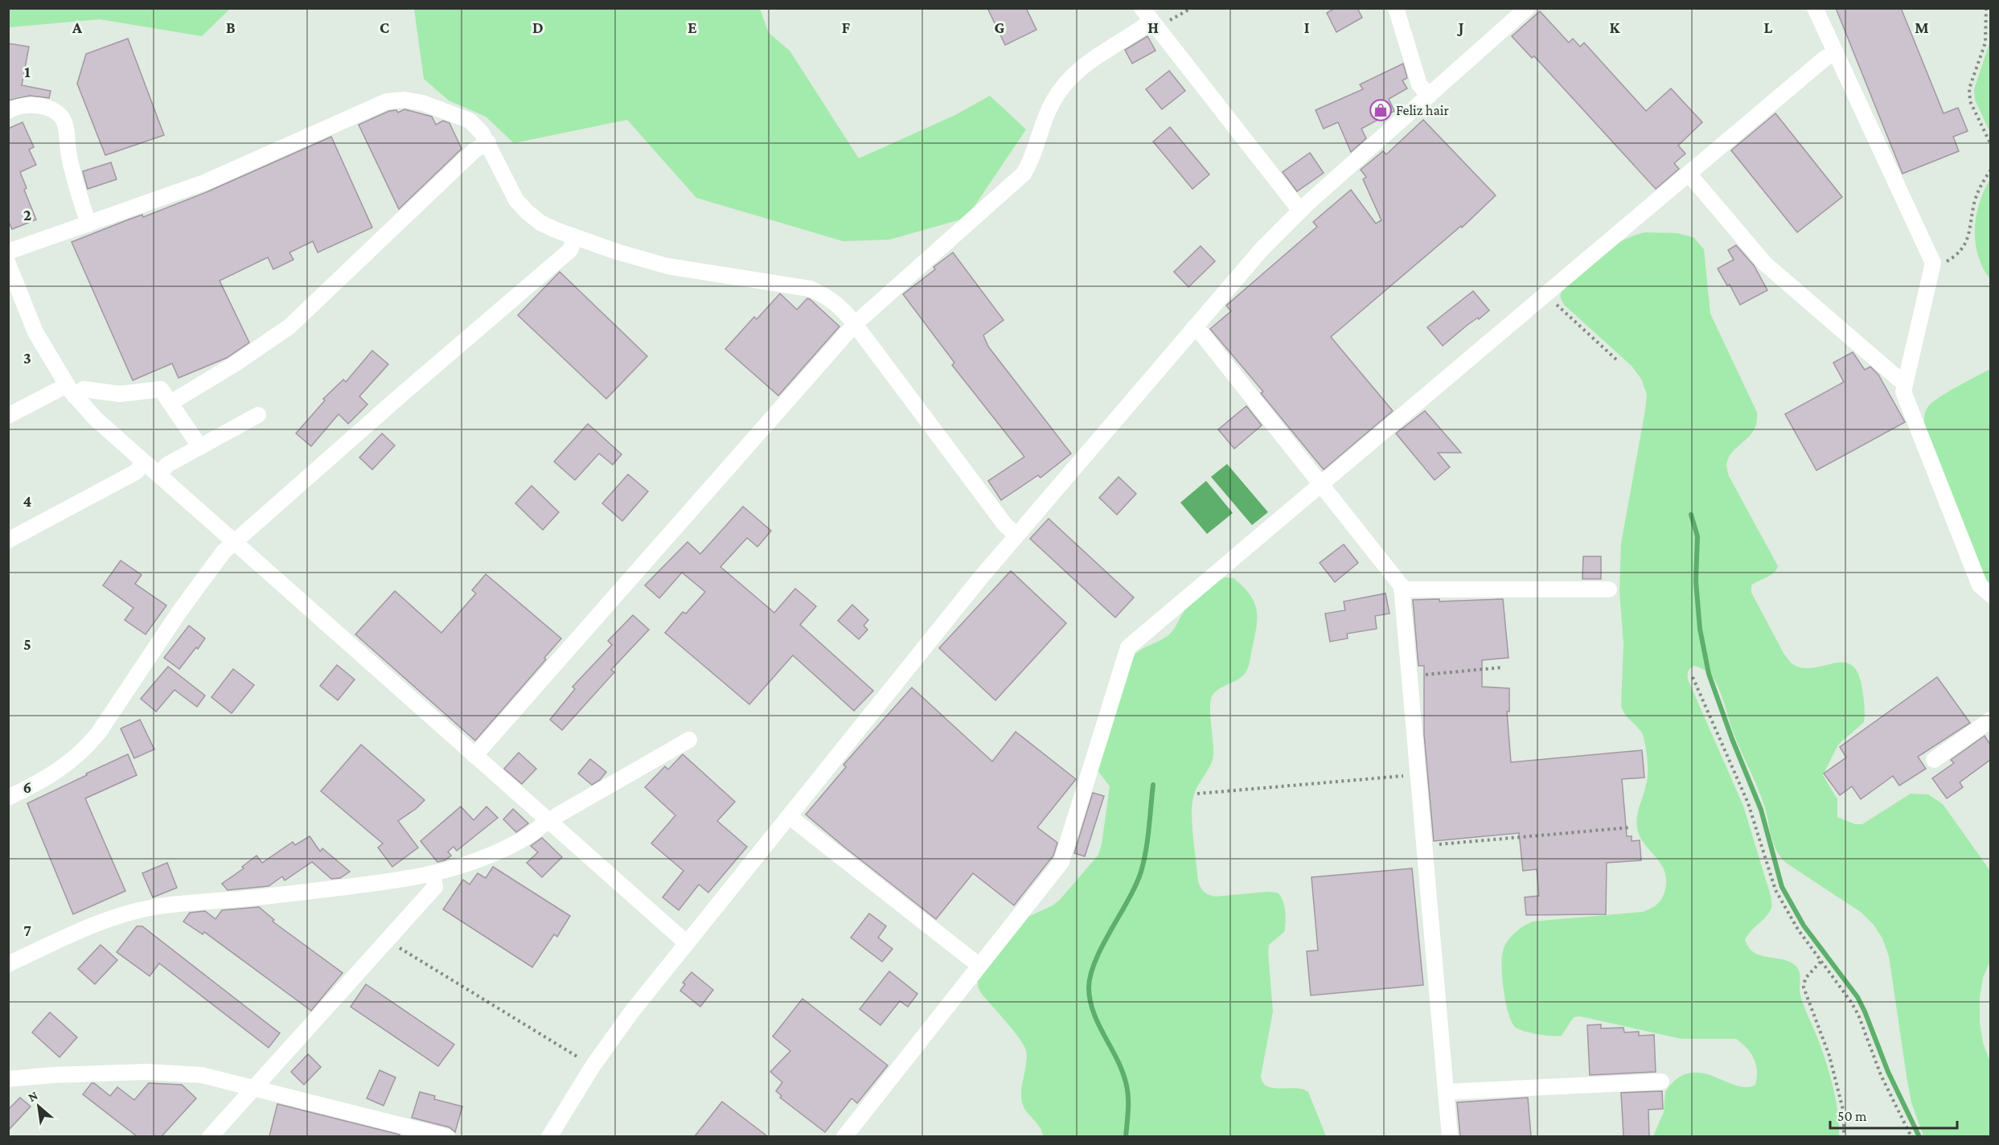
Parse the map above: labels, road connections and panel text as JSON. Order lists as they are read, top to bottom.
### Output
{
  "places": {
    "shop": ["Feliz hair"]
  },
  "scale_bar": "50 m",
  "north": "top left",
  "grid": {
    "columns": [
      "A",
      "B",
      "C",
      "D",
      "E",
      "F",
      "G",
      "H",
      "I",
      "J",
      "K",
      "L",
      "M"
    ],
    "rows": [
      "1",
      "2",
      "3",
      "4",
      "5",
      "6",
      "7"
    ]
  }
}
